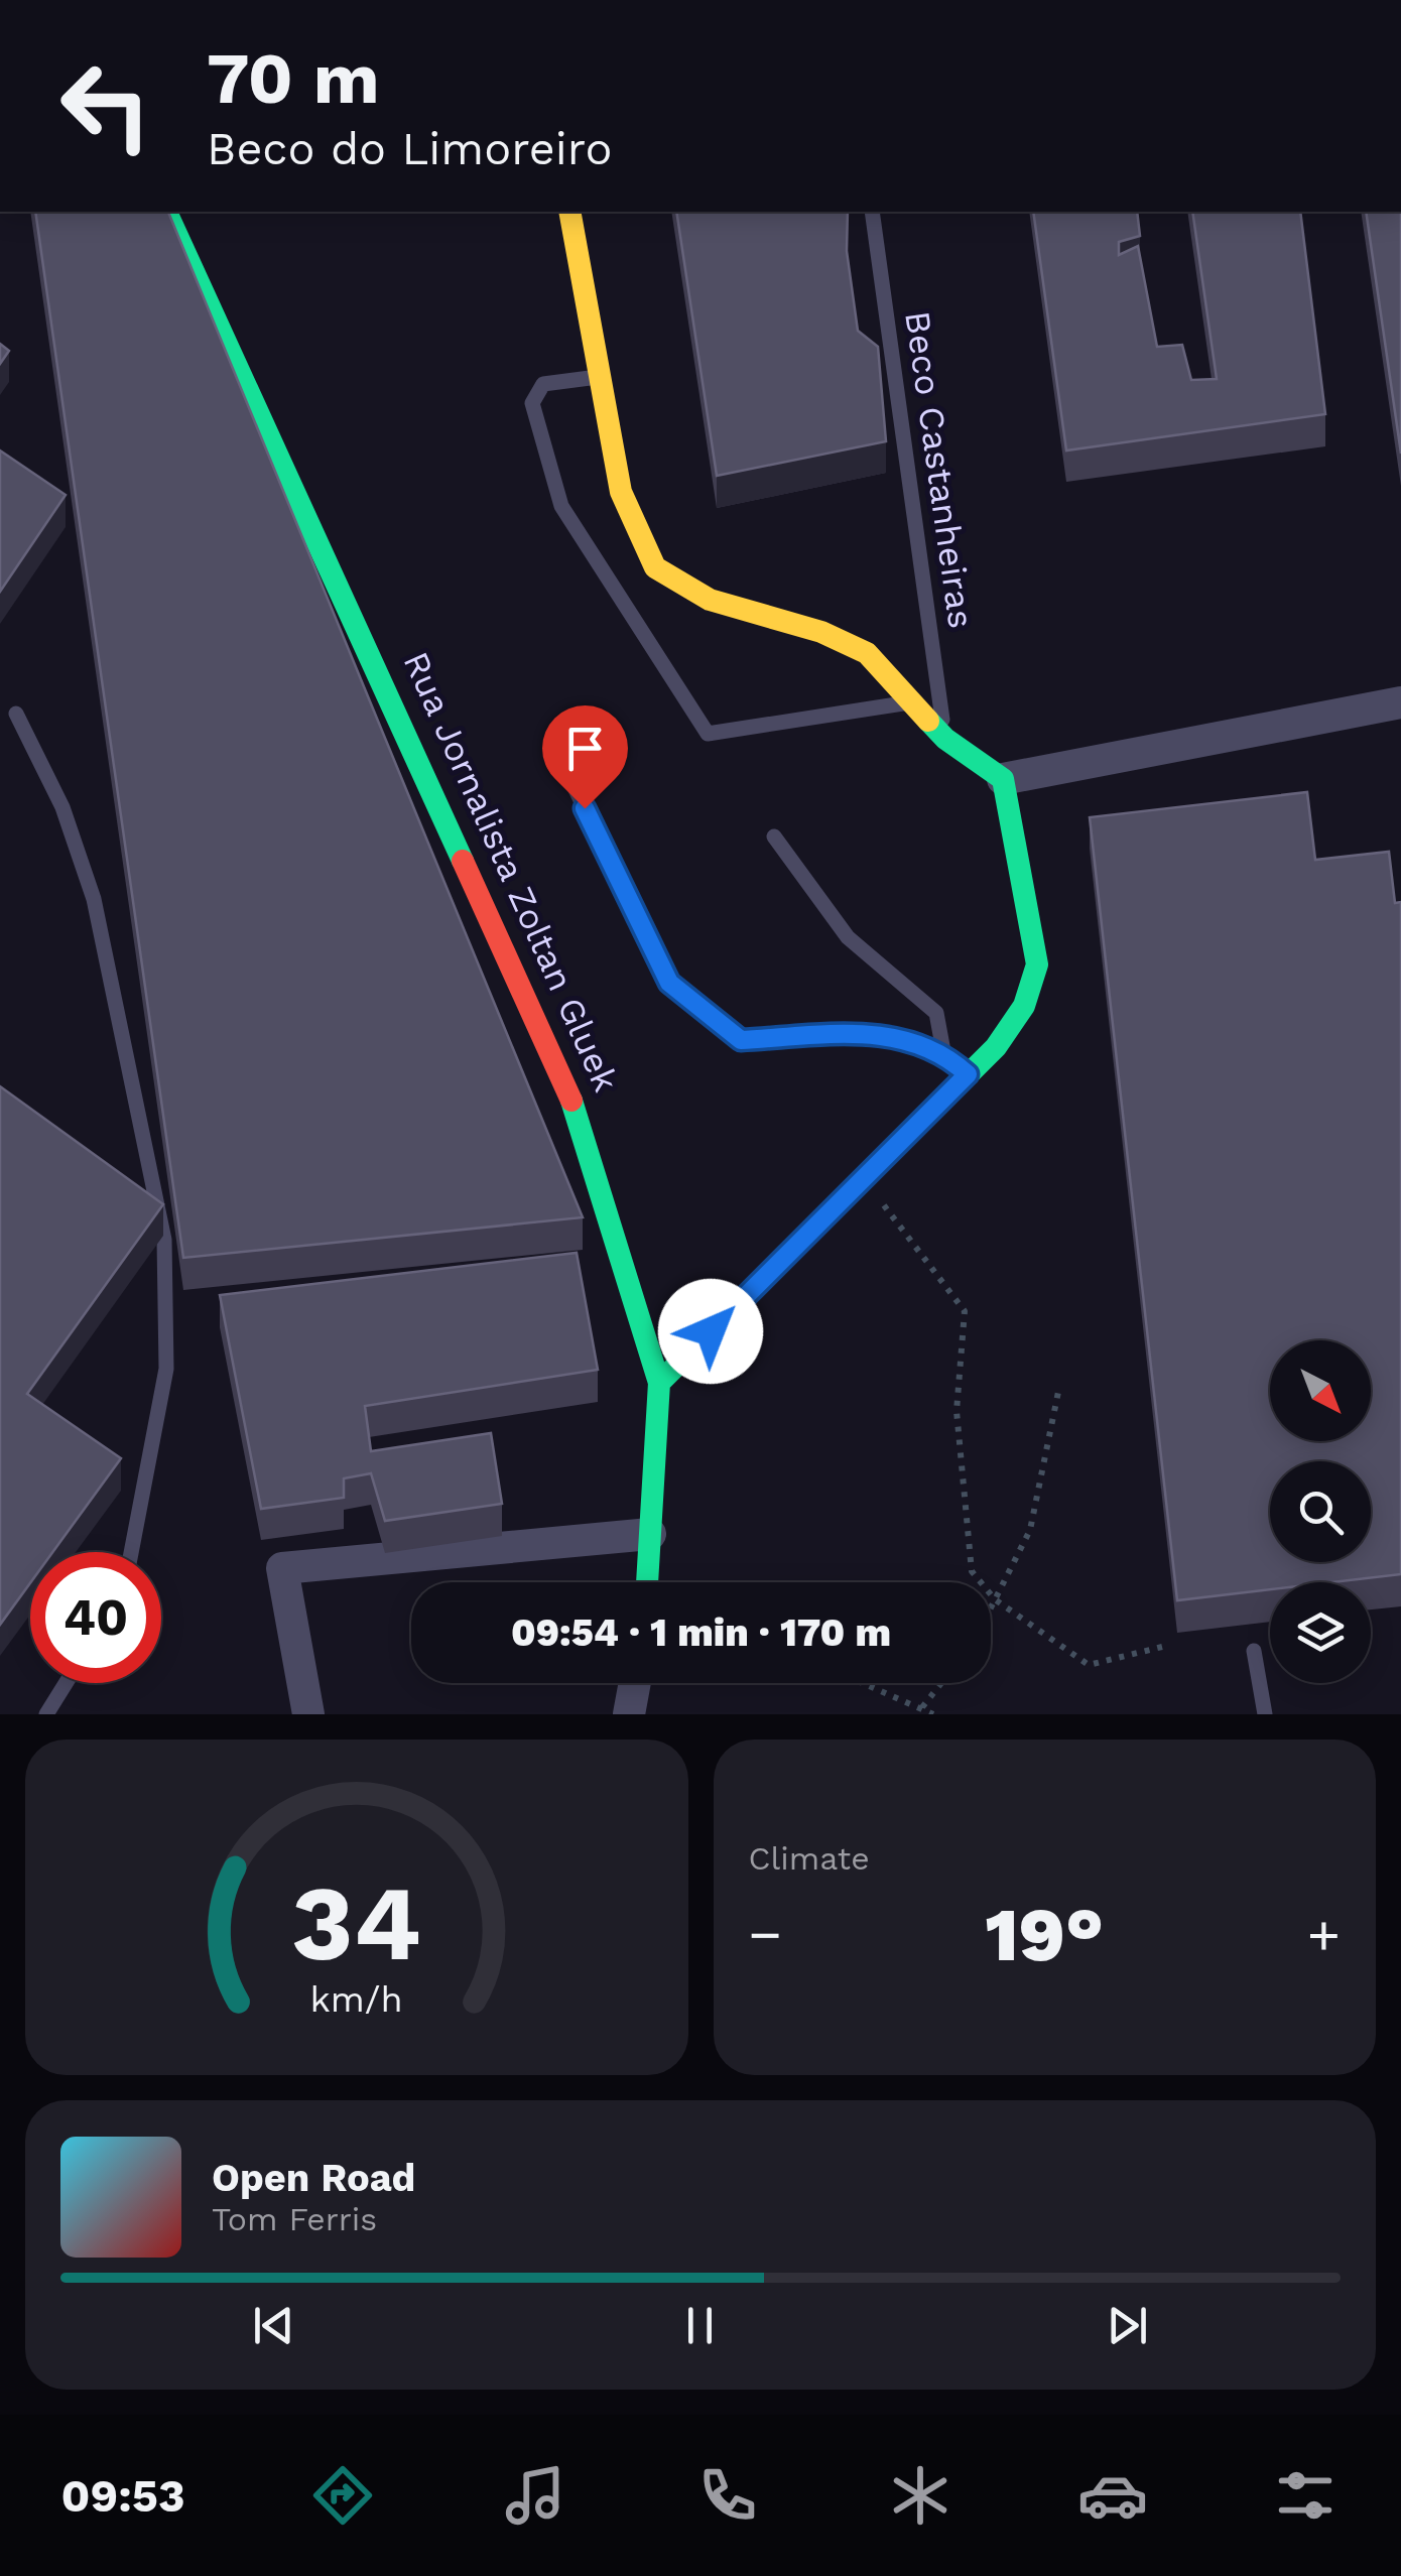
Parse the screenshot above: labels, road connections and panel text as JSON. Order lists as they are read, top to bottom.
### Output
{
  "streets": {
    "street": ["Rua Jornalista Zoltan Gluek"],
    "lane": ["Beco Castanheiras"]
  },
  "north": "bottom right",
  "page": {
    "turn": ["70 m", "Beco do Limoreiro"],
    "limit": "40",
    "trip": "09:54 · 1 min · 170 m",
    "tile": "Climate",
    "heat": ["−", "19°", "+"],
    "song": ["Open Road", "Tom Ferris"],
    "tabs": "09:53",
    "gauge": ["34", "km/h"]
  }
}
